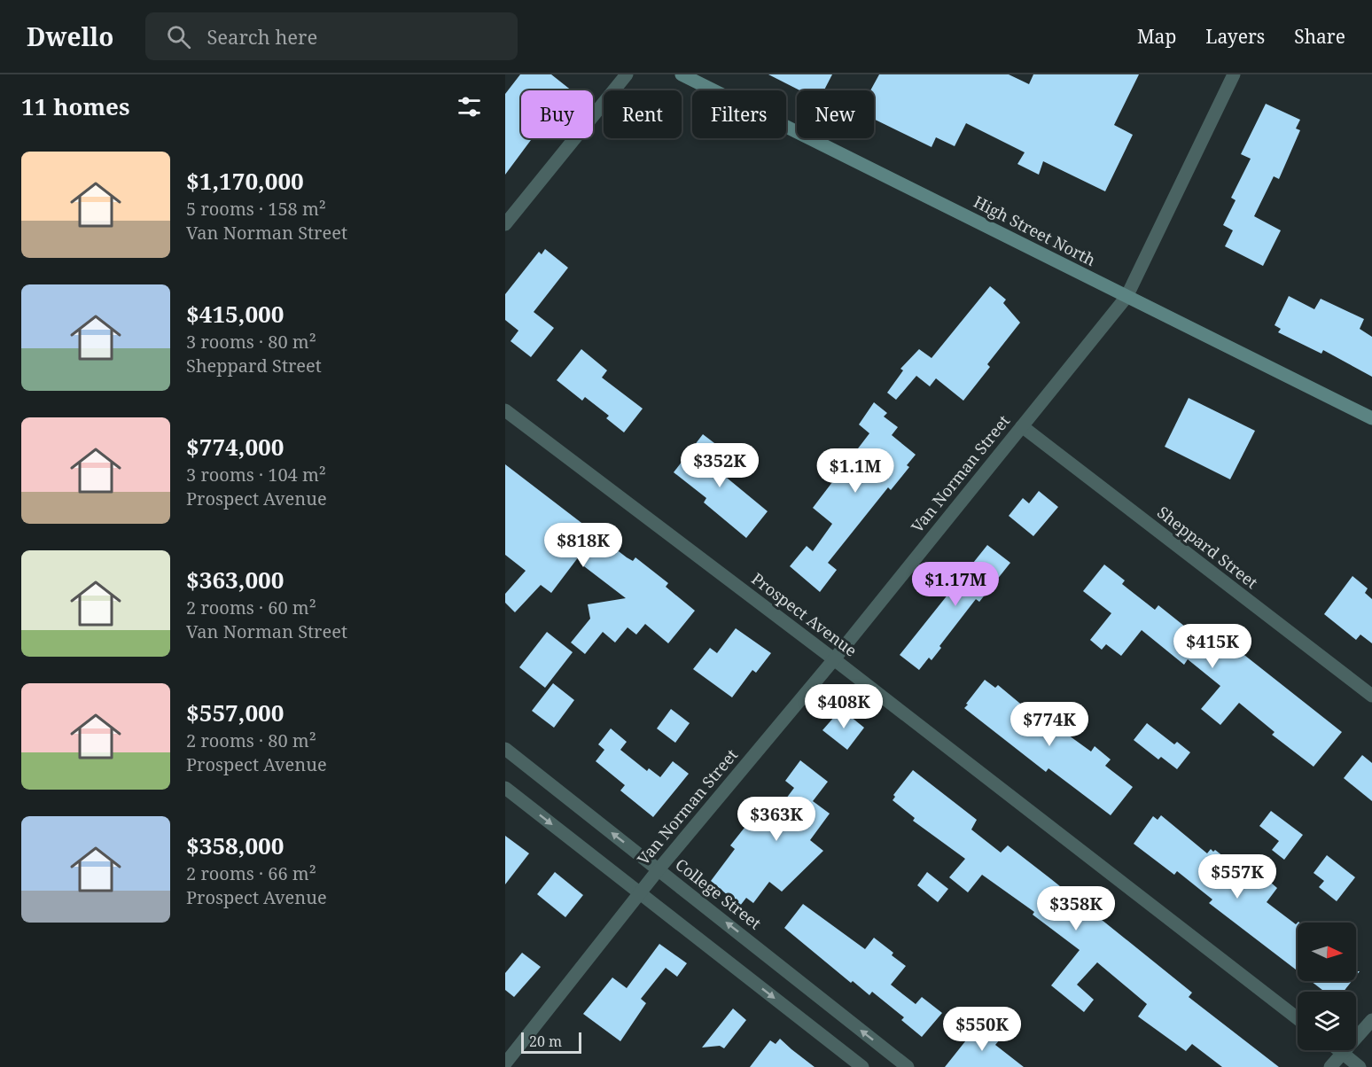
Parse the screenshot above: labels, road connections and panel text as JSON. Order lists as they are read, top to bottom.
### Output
{
  "streets": {
    "main road": ["High Street North"],
    "street": [
      "Van Norman Street",
      "Sheppard Street",
      "Prospect Avenue",
      "College Street"
    ]
  },
  "crossings": [
    ["High Street North", "Van Norman Street"],
    ["Van Norman Street", "Sheppard Street"],
    ["Van Norman Street", "Prospect Avenue"],
    ["Van Norman Street", "College Street"]
  ],
  "scale_bar": "20 m",
  "north": "right",
  "page": {
    "header": "Dwello",
    "search": "Search here",
    "nav": ["Map", "Layers", "Share"],
    "heading": "11 homes",
    "chip": [
      "Buy",
      "Rent",
      "Filters",
      "New"
    ],
    "list": [
      {
        "name": "$1,170,000",
        "note": "5 rooms · 158 m² · Van Norman Street"
      },
      {
        "name": "$415,000",
        "note": "3 rooms · 80 m² · Sheppard Street"
      },
      {
        "name": "$774,000",
        "note": "3 rooms · 104 m² · Prospect Avenue"
      },
      {
        "name": "$363,000",
        "note": "2 rooms · 60 m² · Van Norman Street"
      },
      {
        "name": "$557,000",
        "note": "2 rooms · 80 m² · Prospect Avenue"
      },
      {
        "name": "$358,000",
        "note": "2 rooms · 66 m² · Prospect Avenue"
      }
    ],
    "price": [
      "$352K",
      "$1.1M",
      "$818K",
      "$1.17M",
      "$415K",
      "$408K",
      "$774K",
      "$363K",
      "$557K",
      "$358K",
      "$550K"
    ],
    "scale": "20 m"
  }
}
